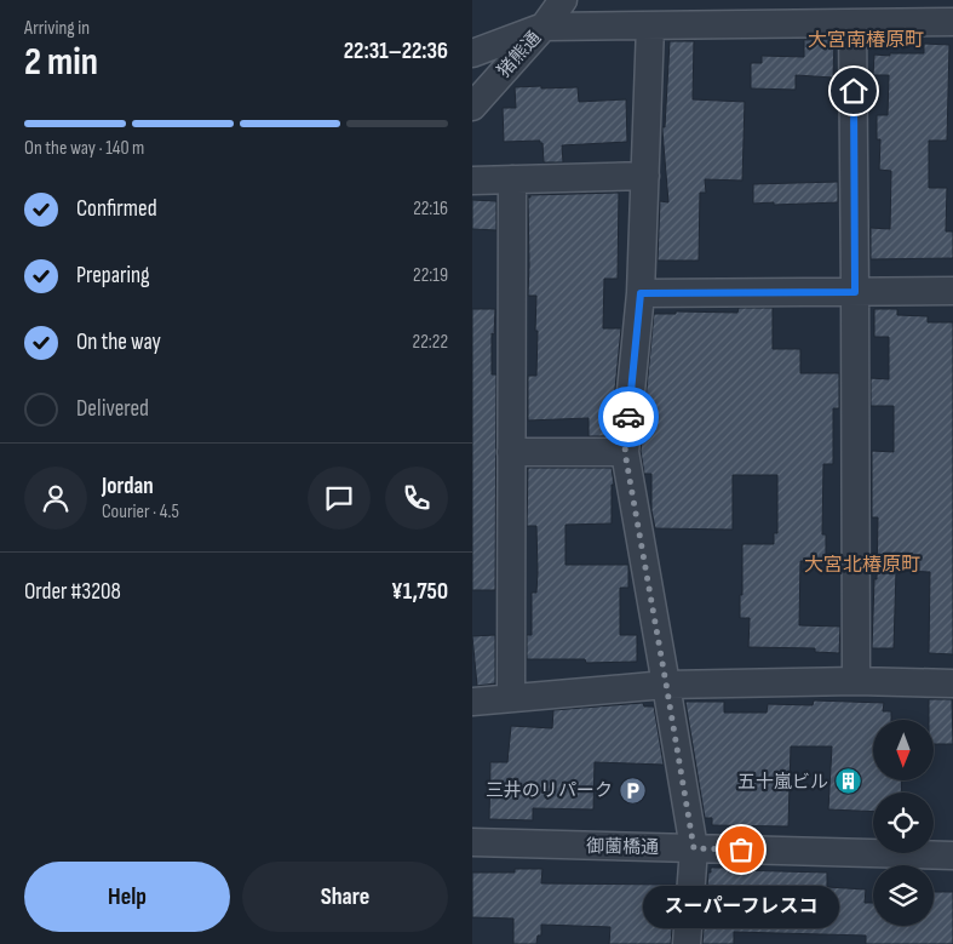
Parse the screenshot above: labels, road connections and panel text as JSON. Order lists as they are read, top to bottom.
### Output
{
  "streets": {
    "street": ["猪熊通", "御薗橋通"]
  },
  "districts": ["大宮南椿原町", "大宮北椿原町"],
  "places": {
    "building": ["五十嵐ビル"],
    "parking": ["三井のリパーク"],
    "other": ["スーパーフレスコ"]
  },
  "north": "bottom",
  "page": {
    "heading": ["2 min", "Arriving in", "22:31–22:36"],
    "panel": [
      "Jordan",
      "Courier · 4.5",
      "Order #3208",
      "¥1,750"
    ],
    "bar": "On the way · 140 m",
    "list": [
      ["Confirmed", "22:16"],
      ["Preparing", "22:19"],
      ["On the way", "22:22"],
      "Delivered"
    ],
    "buttons": ["Help", "Share"],
    "bubble": "スーパーフレスコ"
  }
}
